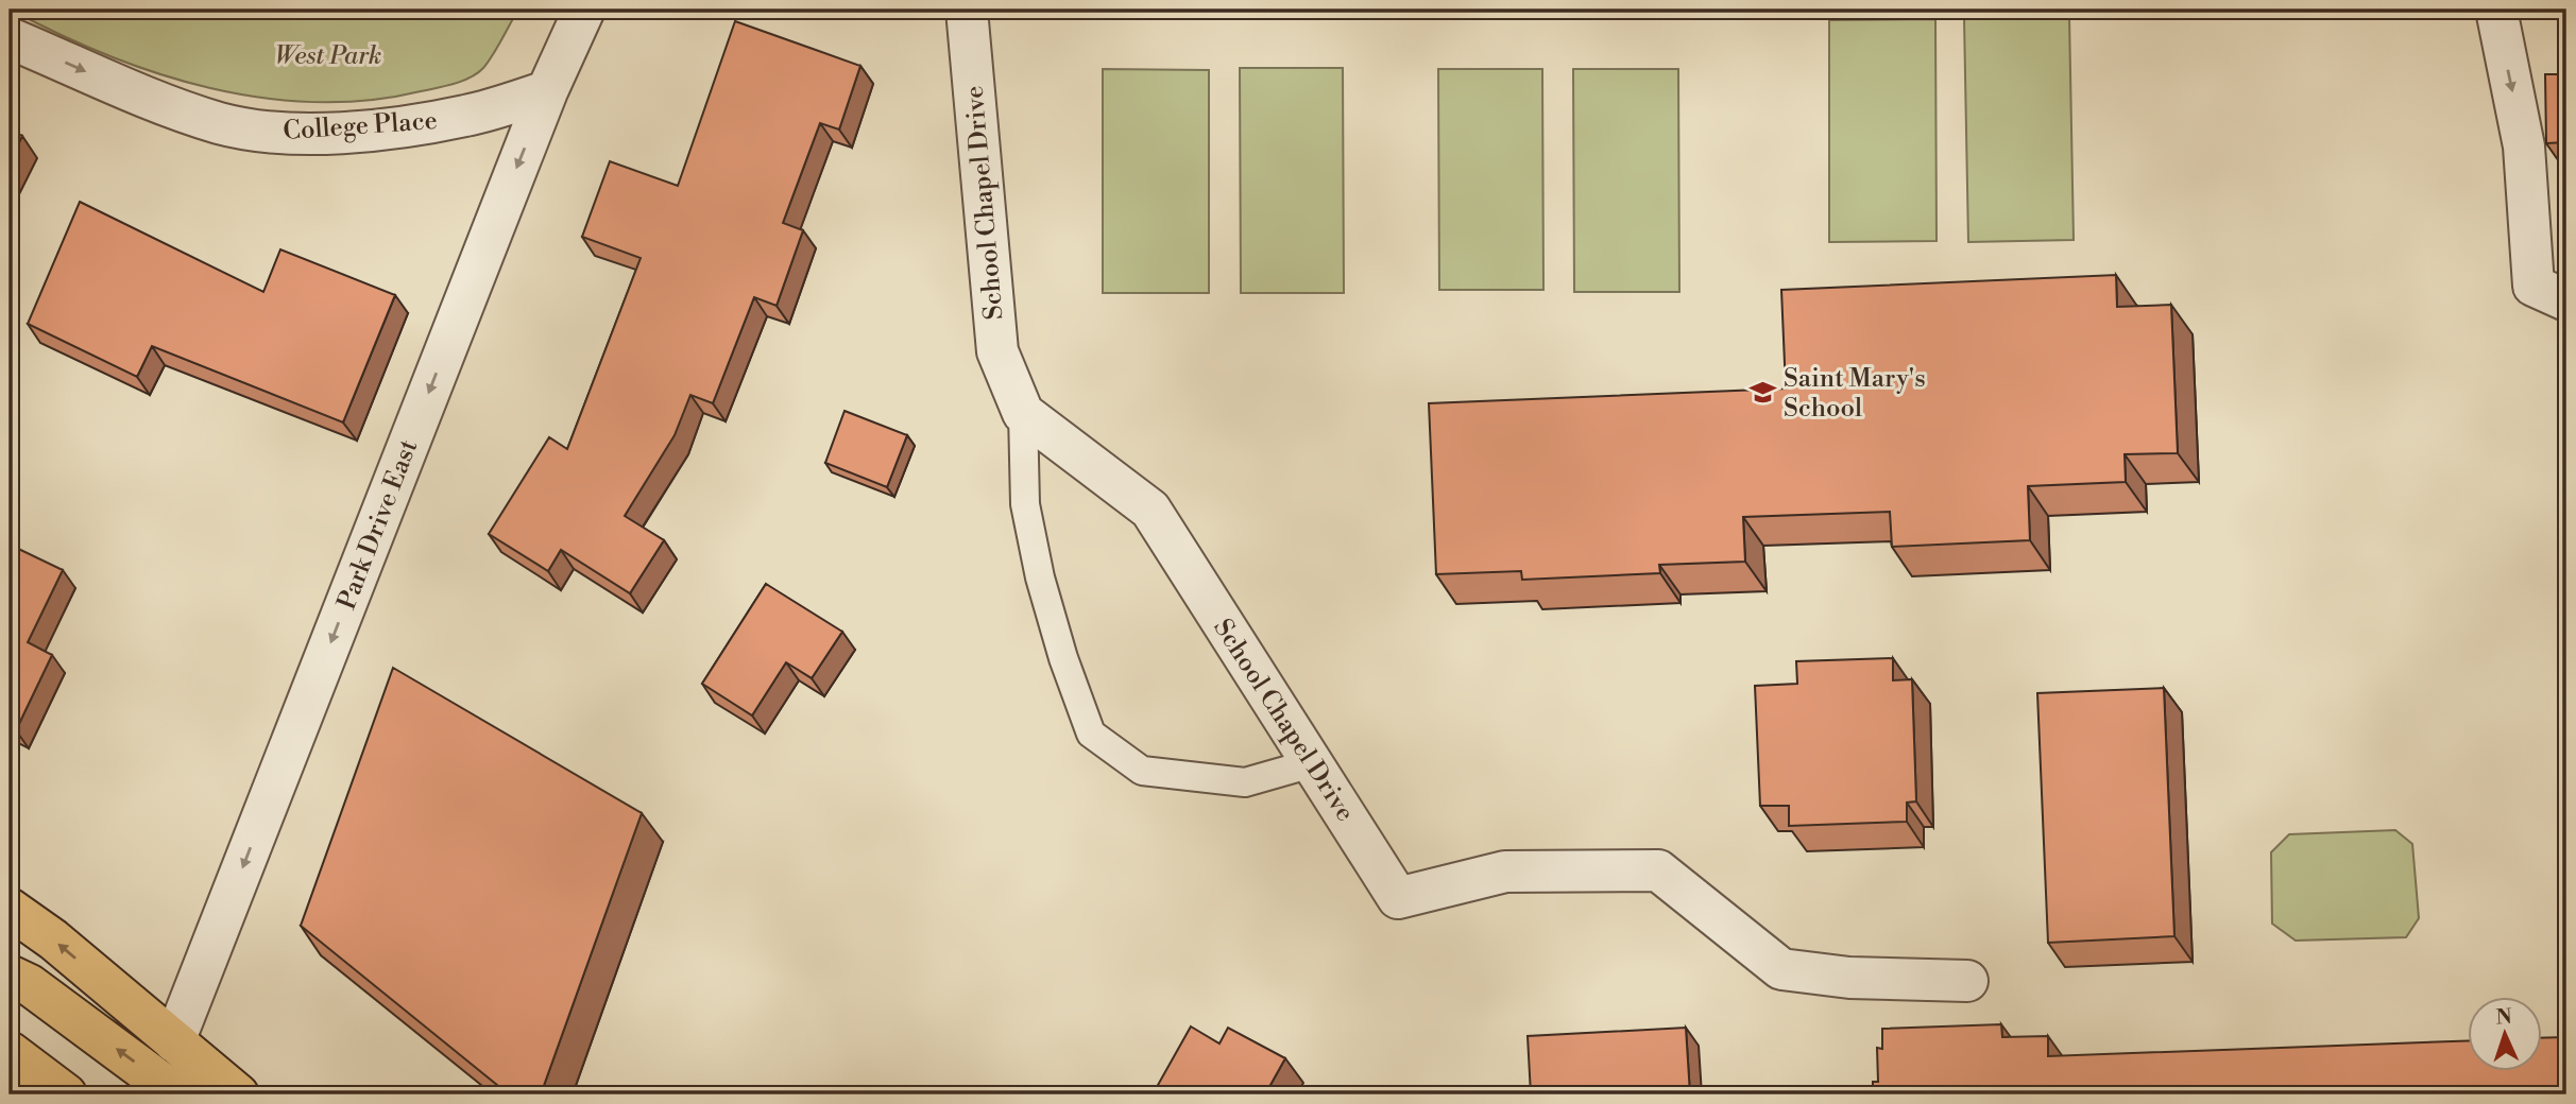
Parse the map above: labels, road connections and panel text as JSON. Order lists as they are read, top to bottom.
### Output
{
  "streets": {
    "street": ["College Place", "School Chapel Drive", "Park Drive East"]
  },
  "crossings": [
    ["College Place", "Park Drive East"]
  ],
  "one_way": ["College Place", "Park Drive East"],
  "parks": ["West Park"],
  "places": {
    "school or university": ["Saint Mary's School"]
  },
  "north": "top"
}
